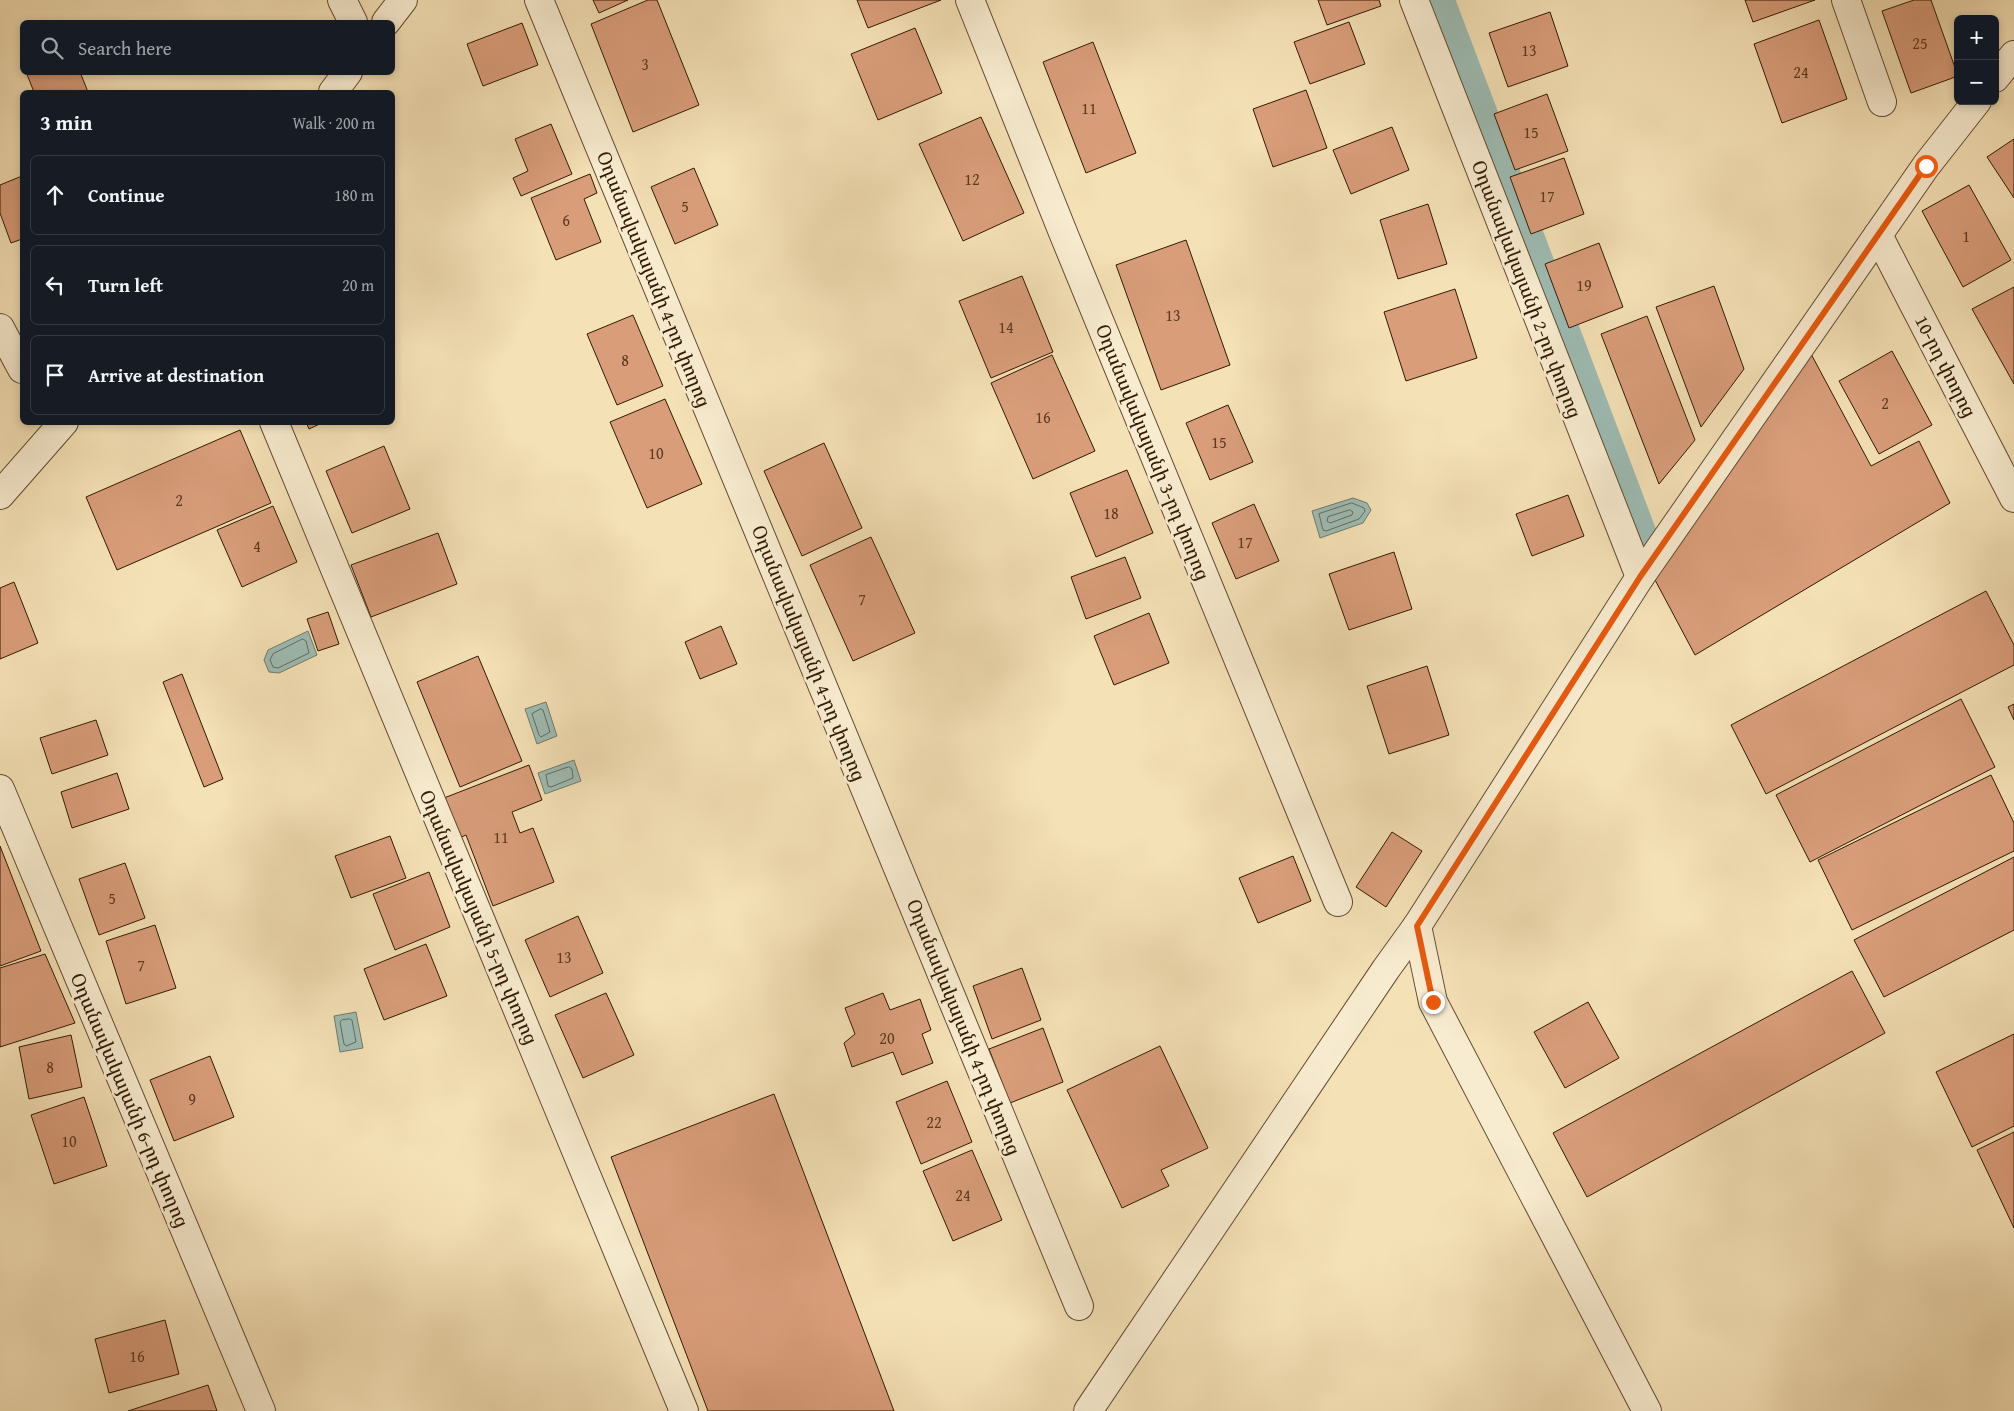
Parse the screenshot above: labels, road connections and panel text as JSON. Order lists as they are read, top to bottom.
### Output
{
  "streets": {
    "street": [
      "Օդանավակայանի 4-րդ փողոց",
      "Օդանավակայանի 2-րդ փողոց",
      "10-րդ փողոց",
      "Օդանավակայանի 3-րդ փողոց",
      "Օդանավակայանի 5-րդ փողոց",
      "Օդանավակայանի 6-րդ փողոց"
    ]
  },
  "house_numbers": [
    "25",
    "13",
    "3",
    "24",
    "11",
    "15",
    "12",
    "17",
    "5",
    "6",
    "1",
    "19",
    "13",
    "14",
    "8",
    "2",
    "16",
    "15",
    "10",
    "2",
    "18",
    "17",
    "4",
    "7",
    "11",
    "5",
    "13",
    "7",
    "20",
    "8",
    "9",
    "22",
    "10",
    "24",
    "16"
  ],
  "page": {
    "map_buttons": ["+", "−"],
    "search": "Search here",
    "heading": ["3 min", "Walk · 200 m"],
    "list": [
      ["Continue", "180 m"],
      ["Turn left", "20 m"],
      "Arrive at destination"
    ]
  }
}
